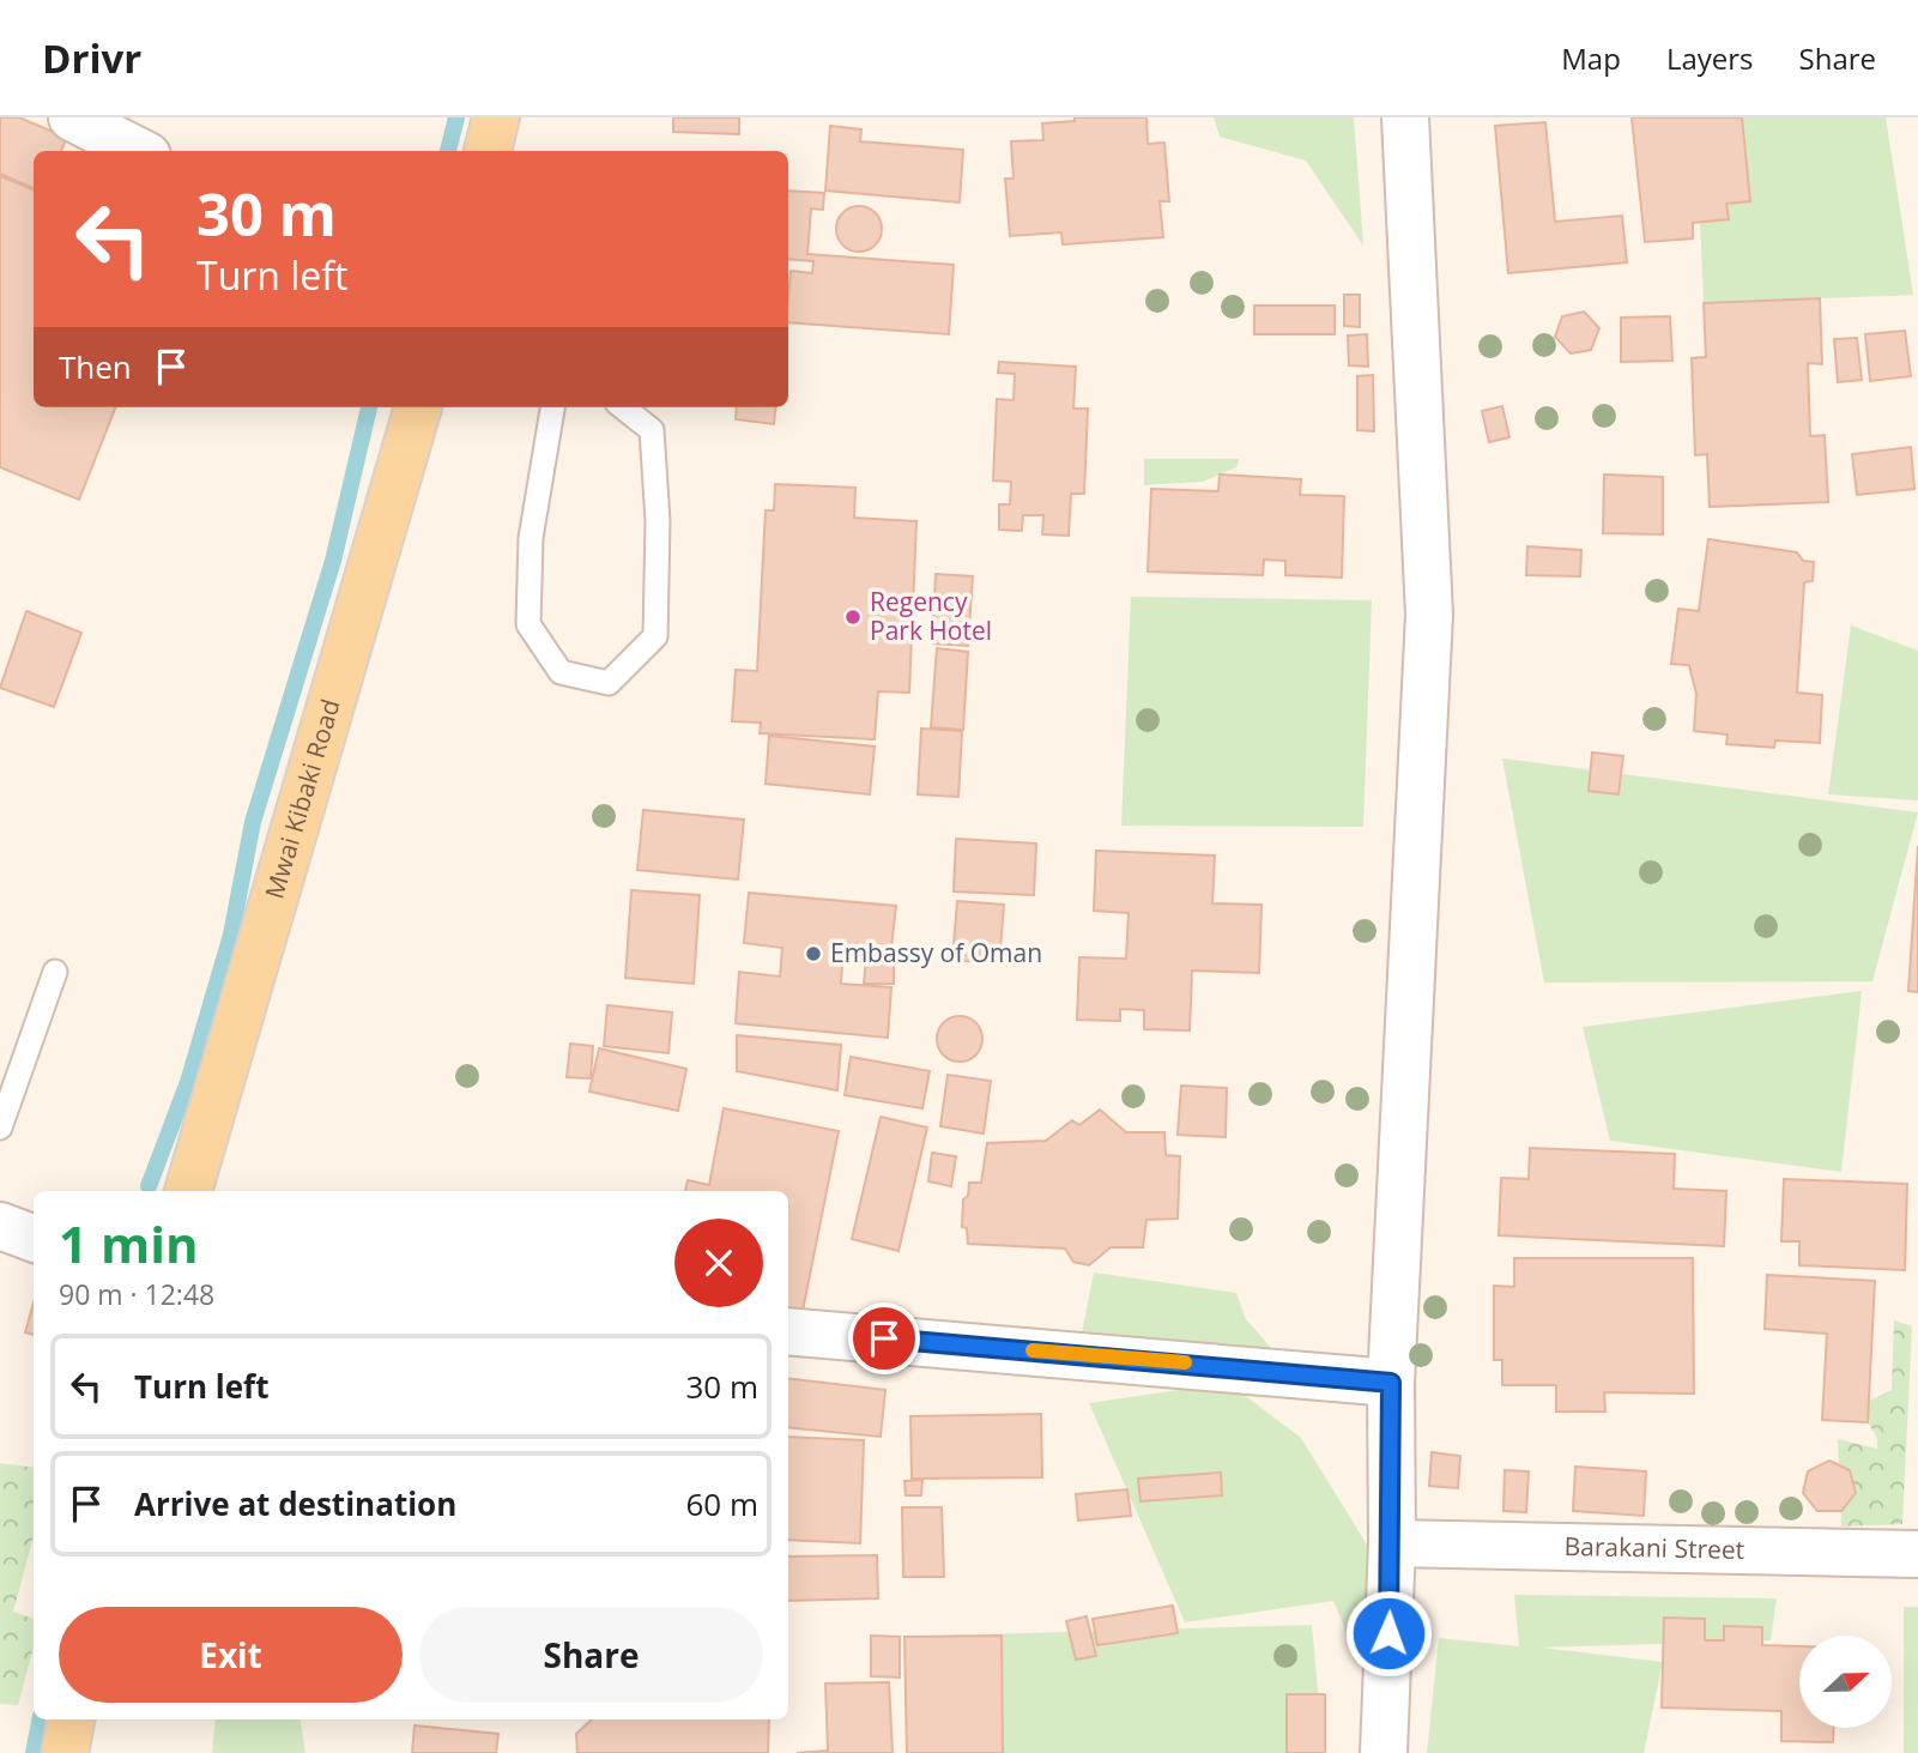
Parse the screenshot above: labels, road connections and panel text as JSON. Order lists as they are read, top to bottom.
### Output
{
  "streets": {
    "main road": ["Mwai Kibaki Road"],
    "street": ["Barakani Street"]
  },
  "places": ["Regency Park Hotel", "Embassy of Oman"],
  "north": "right",
  "page": {
    "header": "Drivr",
    "nav": ["Map", "Layers", "Share"],
    "turn": ["30 m", "Turn left"],
    "then": "Then",
    "heading": ["1 min", "90 m · 12:48"],
    "list": [
      {
        "name": "Turn left",
        "value": "30 m"
      },
      {
        "name": "Arrive at destination",
        "value": "60 m"
      }
    ],
    "buttons": ["Exit", "Share"]
  }
}
